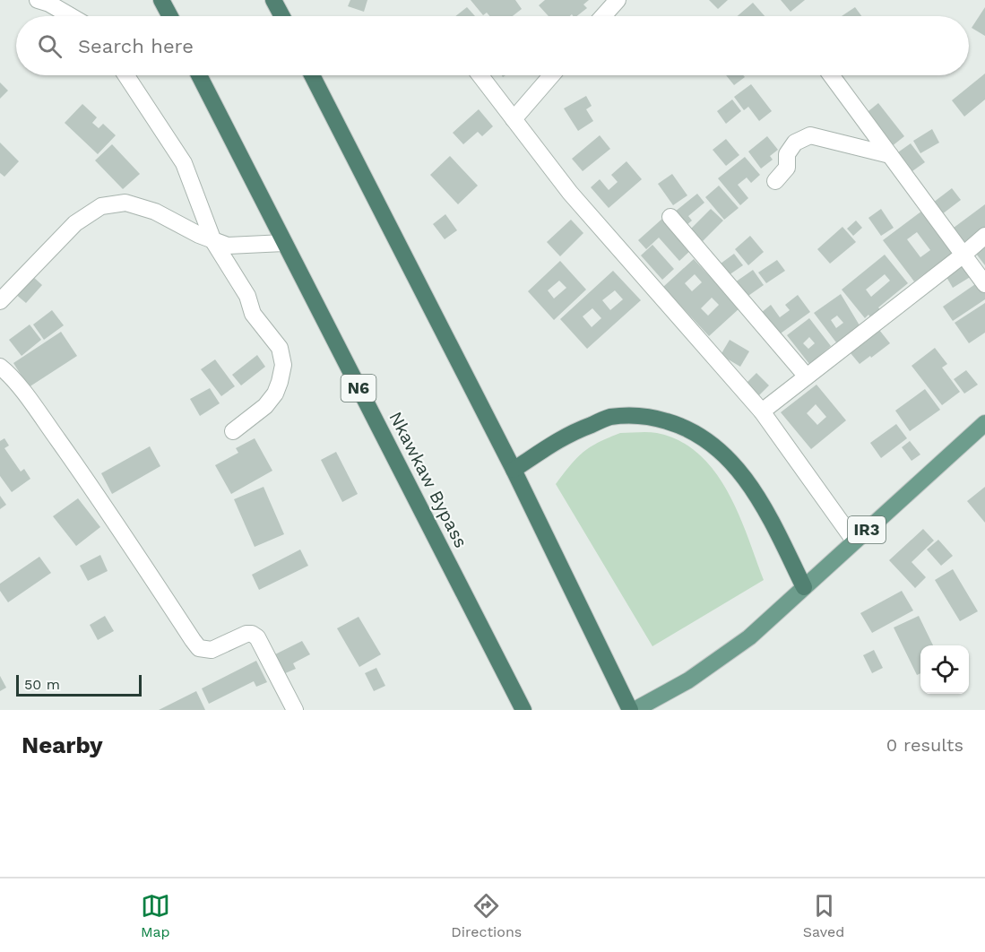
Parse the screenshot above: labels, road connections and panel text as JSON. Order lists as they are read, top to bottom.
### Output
{
  "streets": {
    "highway": ["N6", "Nkawkaw Bypass"],
    "main road": ["IR3"]
  },
  "scale_bar": "50 m",
  "page": {
    "search": "Search here",
    "scale": "50 m",
    "heading": ["Nearby", "0 results"],
    "nav": ["Map", "Directions", "Saved"]
  }
}
